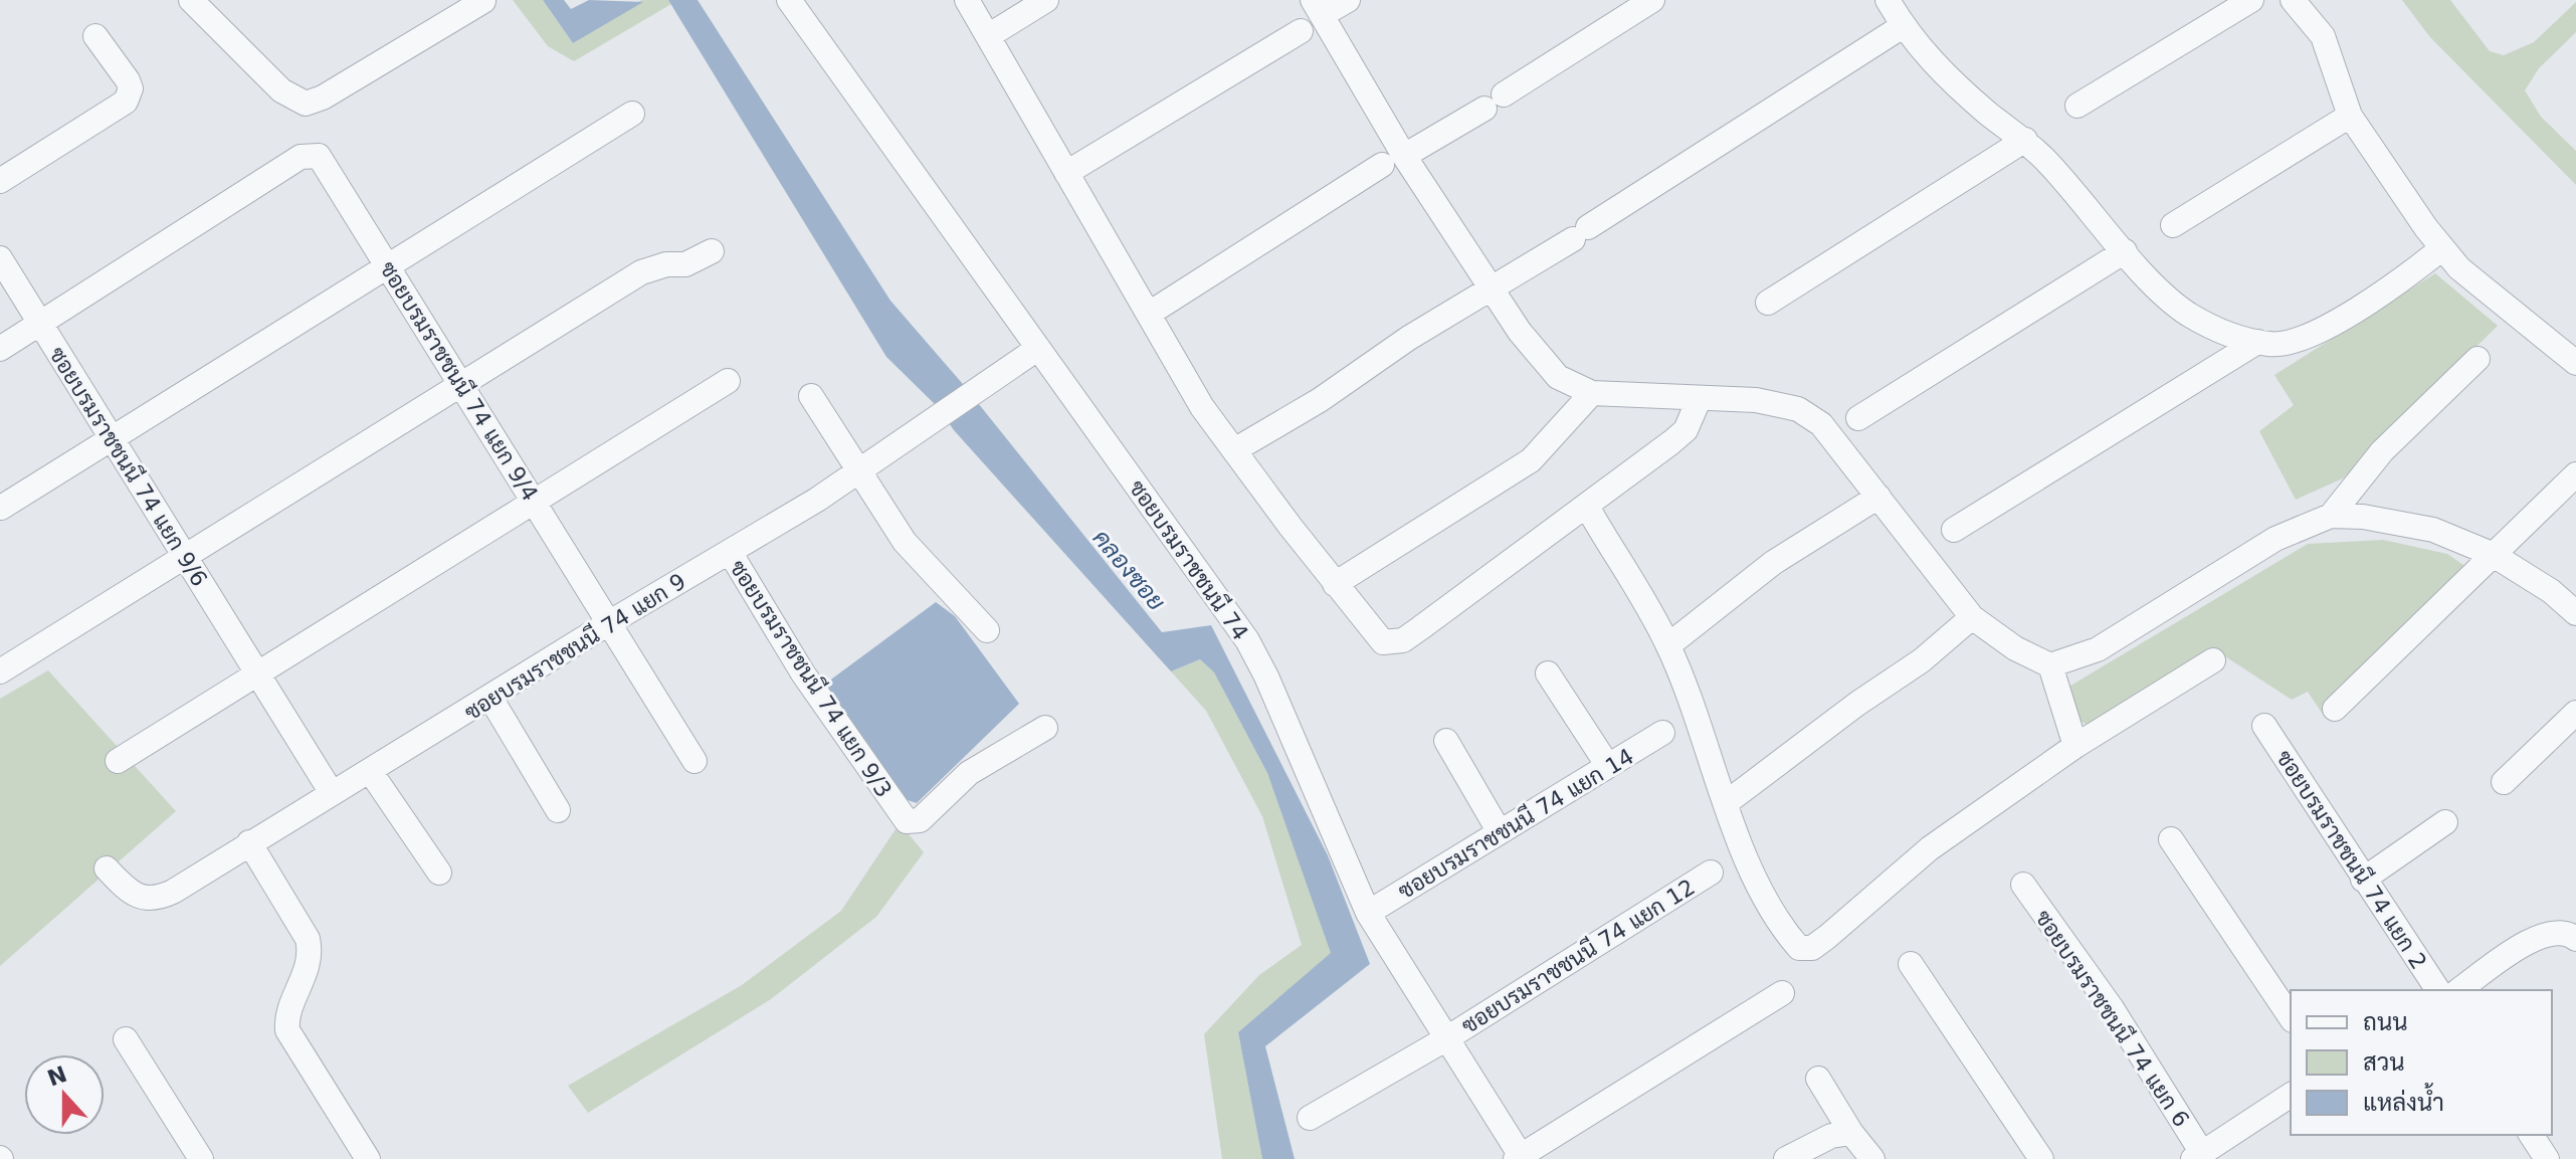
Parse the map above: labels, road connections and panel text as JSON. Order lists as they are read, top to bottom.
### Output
{
  "streets": {
    "street": [
      "ซอยบรมราชชนนี 74 แยก 9/4",
      "ซอยบรมราชชนนี 74 แยก 9/6",
      "ซอยบรมราชชนนี 74",
      "ซอยบรมราชชนนี 74 แยก 9",
      "ซอยบรมราชชนนี 74 แยก 9/3",
      "ซอยบรมราชชนนี 74 แยก 14",
      "ซอยบรมราชชนนี 74 แยก 2",
      "ซอยบรมราชชนนี 74 แยก 12",
      "ซอยบรมราชชนนี 74 แยก 6"
    ]
  },
  "crossings": [
    ["ซอยบรมราชชนนี 74 แยก 9/4", "ซอยบรมราชชนนี 74 แยก 9/6"],
    ["ซอยบรมราชชนนี 74 แยก 9/4", "ซอยบรมราชชนนี 74 แยก 9"],
    ["ซอยบรมราชชนนี 74 แยก 9/6", "ซอยบรมราชชนนี 74 แยก 9"],
    ["ซอยบรมราชชนนี 74", "ซอยบรมราชชนนี 74 แยก 9"],
    ["ซอยบรมราชชนนี 74", "ซอยบรมราชชนนี 74 แยก 14"],
    ["ซอยบรมราชชนนี 74", "ซอยบรมราชชนนี 74 แยก 12"],
    ["ซอยบรมราชชนนี 74 แยก 9", "ซอยบรมราชชนนี 74 แยก 9/3"]
  ],
  "water": ["คลองซอย"],
  "legend": ["ถนน", "สวน", "แหล่งน้ำ"],
  "north": "top"
}
